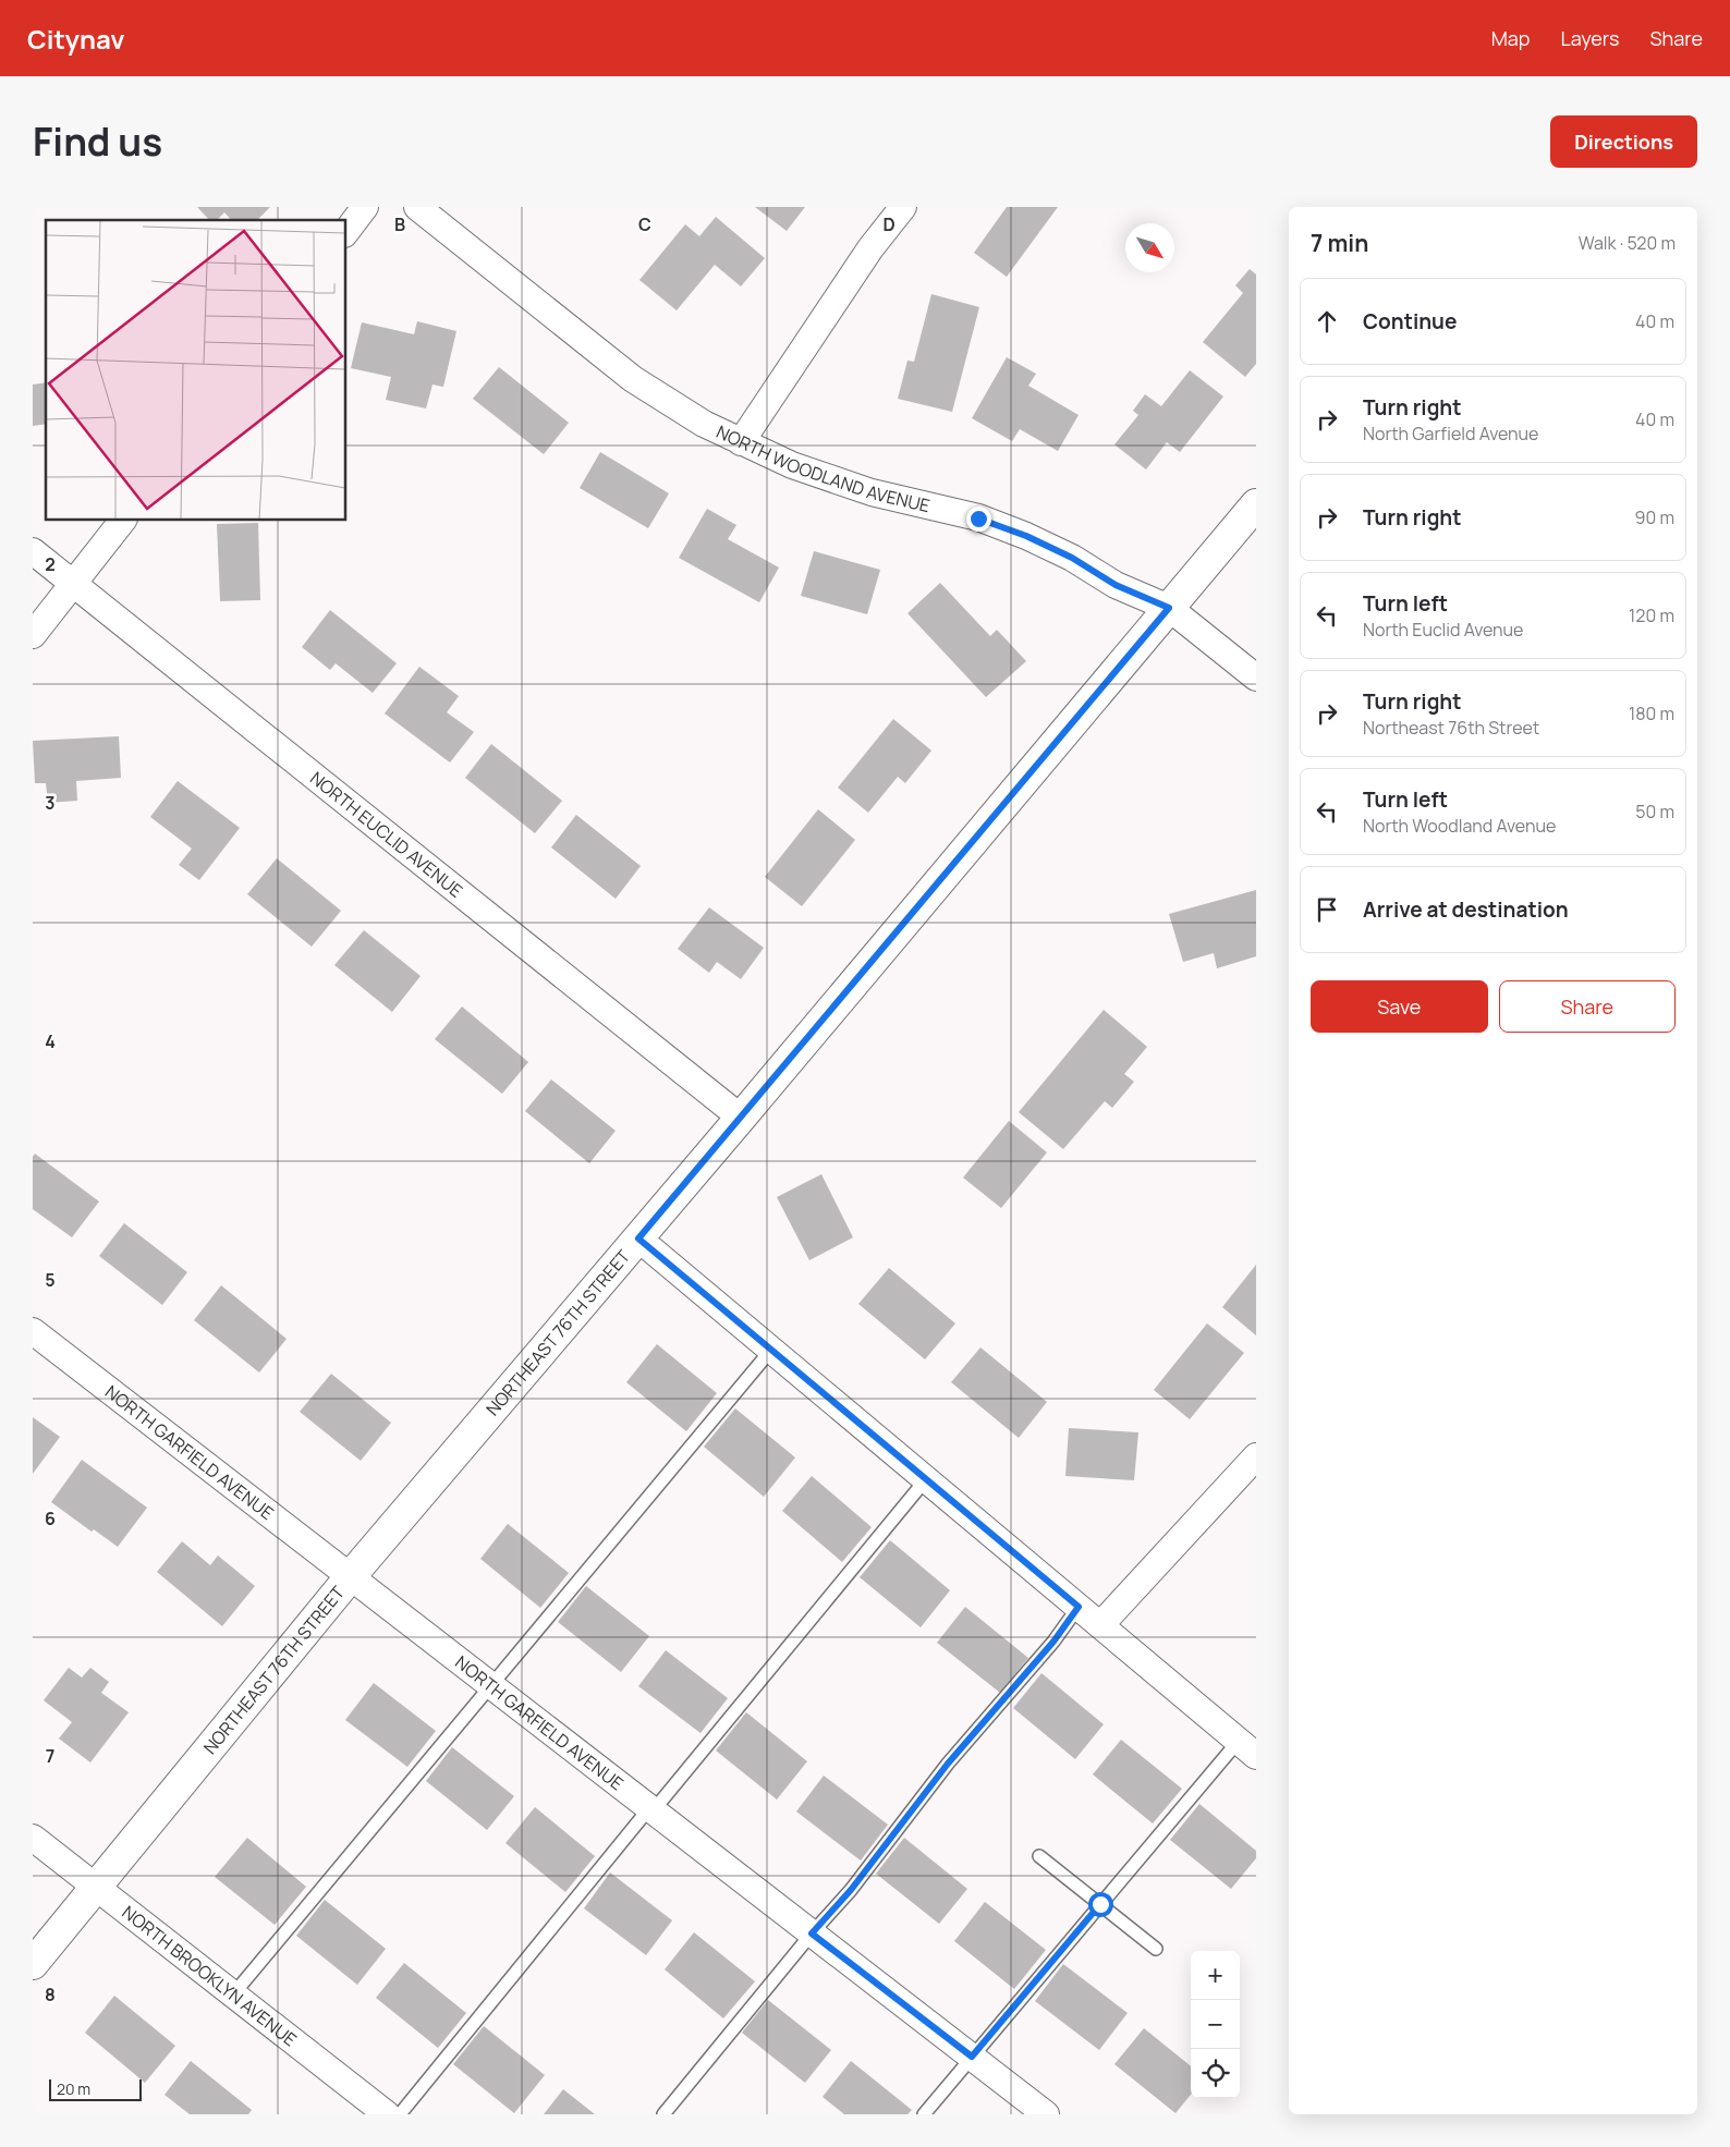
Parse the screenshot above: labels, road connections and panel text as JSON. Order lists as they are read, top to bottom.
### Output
{
  "streets": {
    "street": [
      "NORTH WOODLAND AVENUE",
      "NORTH EUCLID AVENUE",
      "NORTHEAST 76TH STREET",
      "NORTH GARFIELD AVENUE",
      "NORTH BROOKLYN AVENUE"
    ]
  },
  "crossings": [
    ["NORTH WOODLAND AVENUE", "NORTHEAST 76TH STREET"],
    ["NORTH EUCLID AVENUE", "NORTHEAST 76TH STREET"],
    ["NORTHEAST 76TH STREET", "NORTH GARFIELD AVENUE"],
    ["NORTHEAST 76TH STREET", "NORTH BROOKLYN AVENUE"]
  ],
  "scale_bar": "20 m",
  "north": "bottom right",
  "page": {
    "header": "Citynav",
    "nav": ["Map", "Layers", "Share"],
    "title": "Find us",
    "buttons": [
      "Directions",
      ["Save", "Share"]
    ],
    "heading": ["7 min", "Walk · 520 m"],
    "list": [
      ["Continue", "40 m"],
      ["Turn right", "North Garfield Avenue", "40 m"],
      ["Turn right", "90 m"],
      ["Turn left", "North Euclid Avenue", "120 m"],
      ["Turn right", "Northeast 76th Street", "180 m"],
      ["Turn left", "North Woodland Avenue", "50 m"],
      "Arrive at destination"
    ],
    "map_buttons": ["+", "−"],
    "scale": "20 m"
  },
  "grid": {
    "columns": ["B", "C", "D"],
    "rows": [
      "2",
      "3",
      "4",
      "5",
      "6",
      "7",
      "8"
    ]
  }
}
